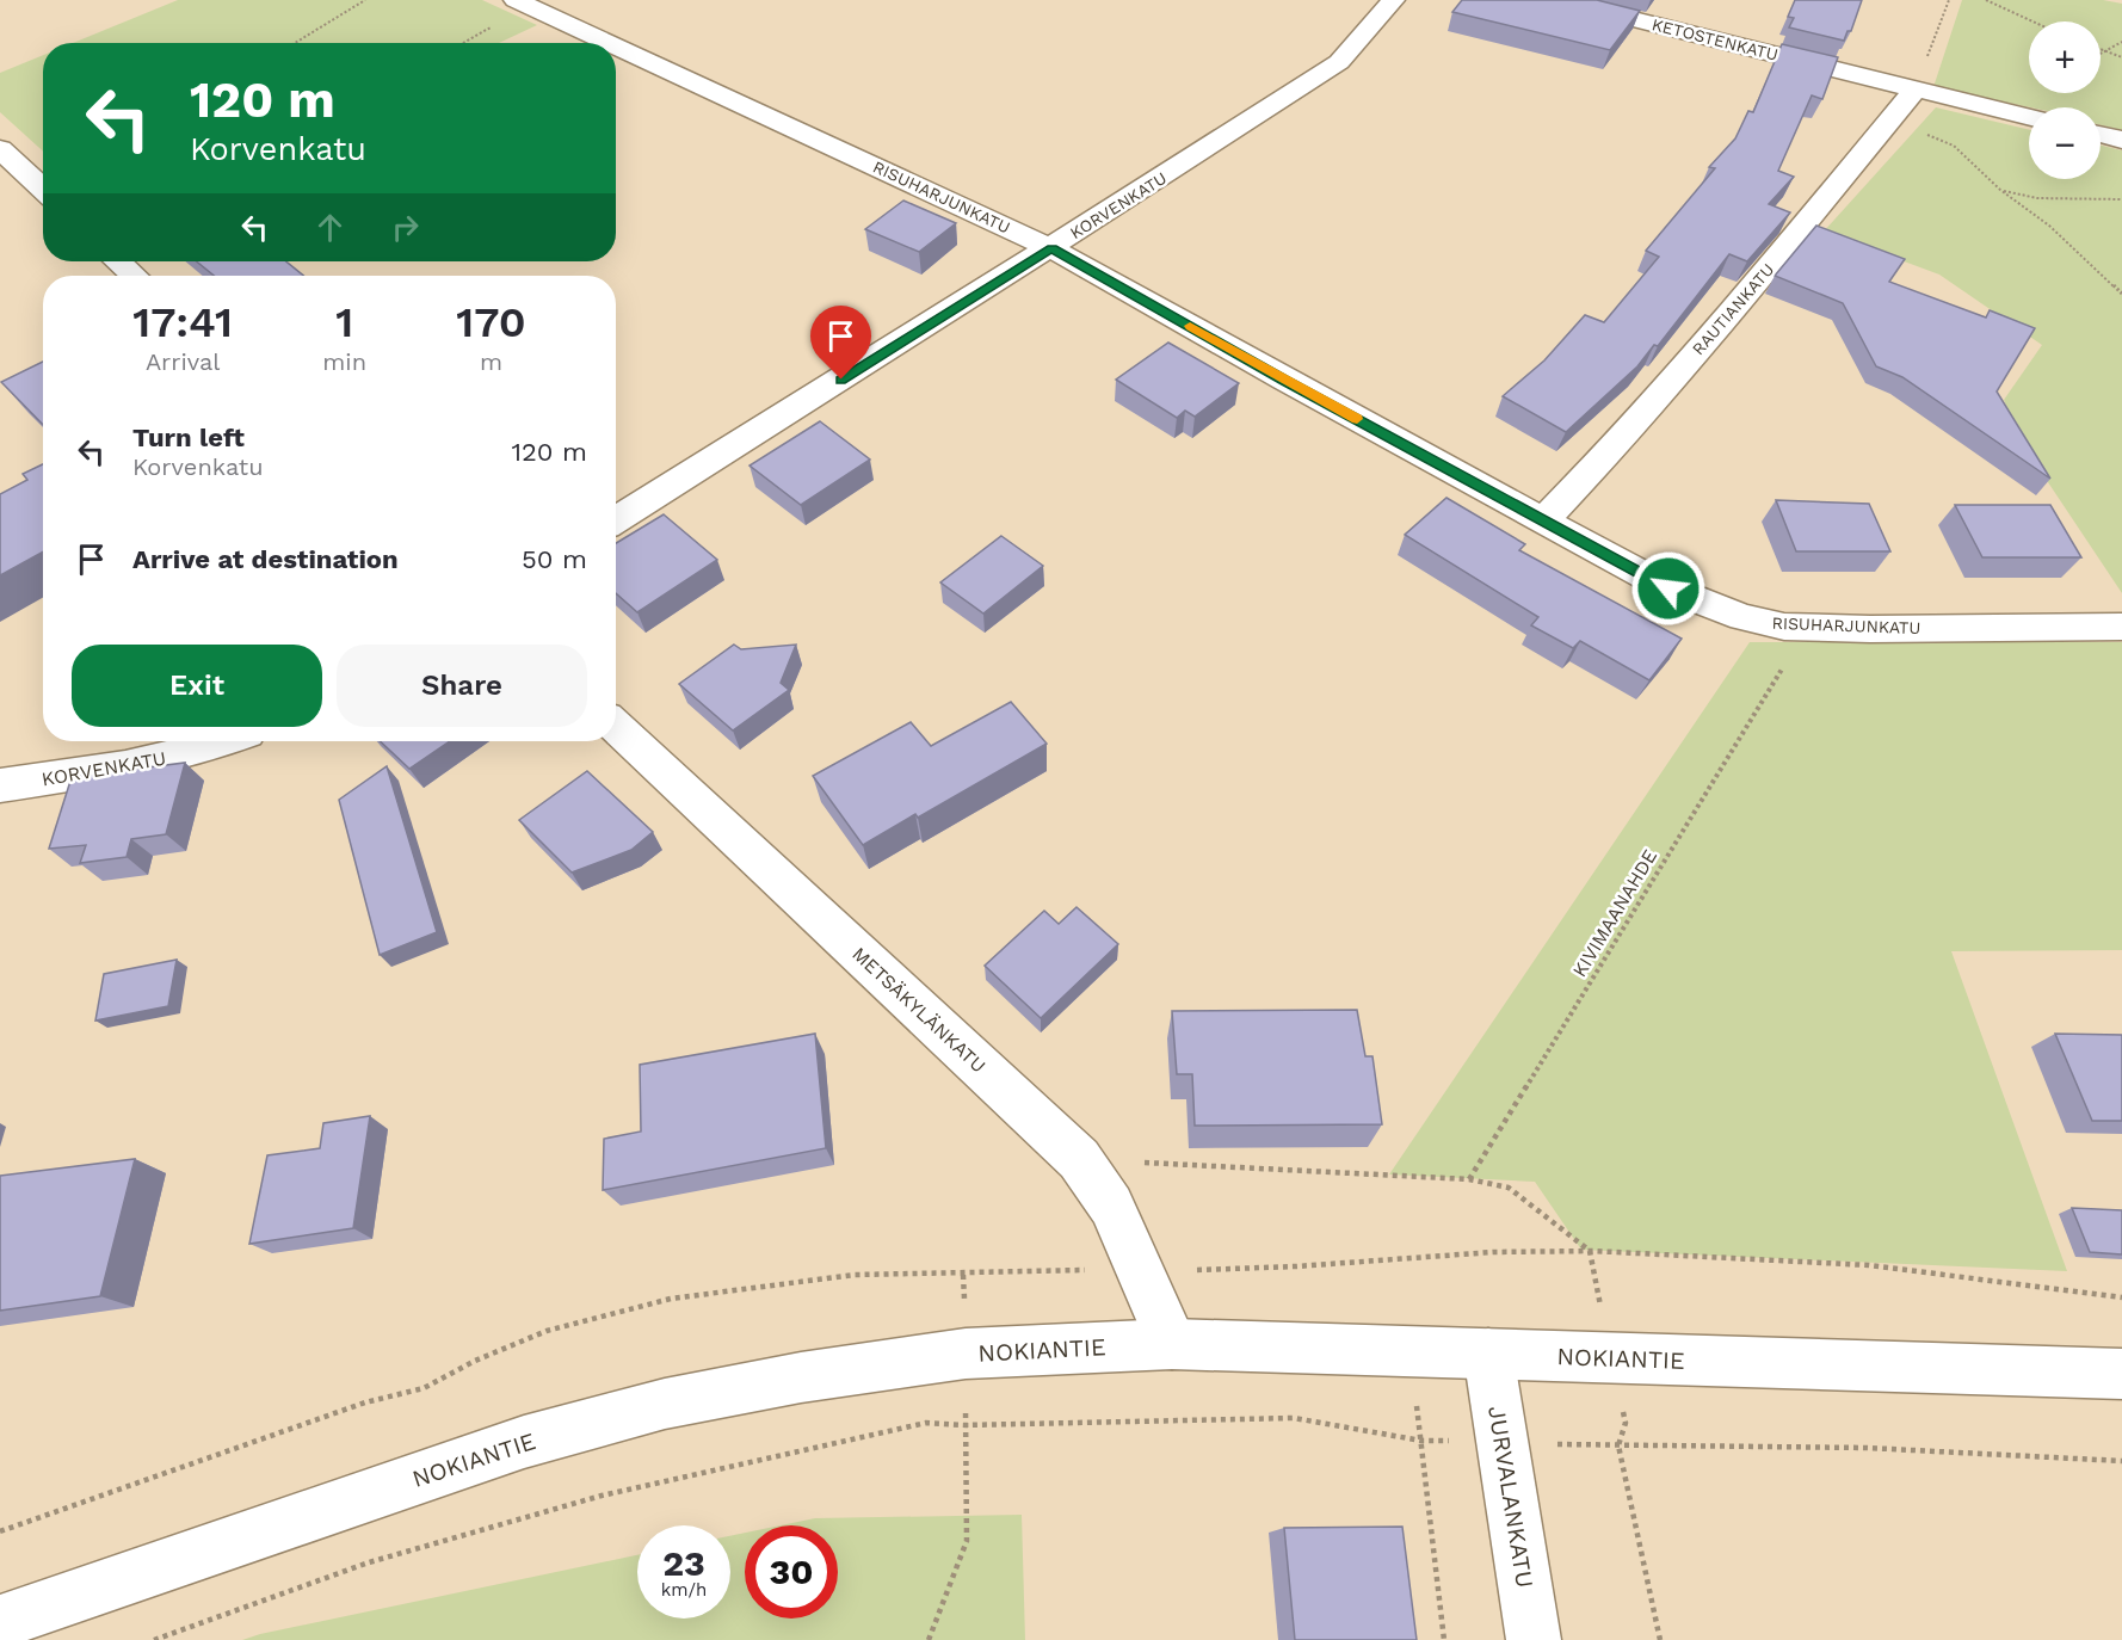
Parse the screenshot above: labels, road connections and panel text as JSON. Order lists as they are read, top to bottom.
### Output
{
  "streets": {
    "street": [
      "KETOSTENKATU",
      "RISUHARJUNKATU",
      "KORVENKATU",
      "RAUTIANKATU",
      "METSÄKYLÄNKATU",
      "NOKIANTIE",
      "JURVALANKATU"
    ],
    "path": ["KIVIMAANAHDE"]
  },
  "crossings": [
    ["KETOSTENKATU", "RAUTIANKATU"],
    ["RISUHARJUNKATU", "KORVENKATU"],
    ["RISUHARJUNKATU", "RAUTIANKATU"],
    ["METSÄKYLÄNKATU", "NOKIANTIE"],
    ["NOKIANTIE", "JURVALANKATU"]
  ],
  "page": {
    "map_buttons": ["+", "−"],
    "turn": ["120 m", "Korvenkatu"],
    "eta": [
      "17:41",
      "Arrival",
      "1",
      "min",
      "170",
      "m"
    ],
    "list": [
      {
        "name": "Turn left",
        "note": "Korvenkatu",
        "value": "120 m"
      },
      {
        "name": "Arrive at destination",
        "value": "50 m"
      }
    ],
    "buttons": ["Exit", "Share"],
    "speed": "23 km/h",
    "limit": "30"
  }
}
